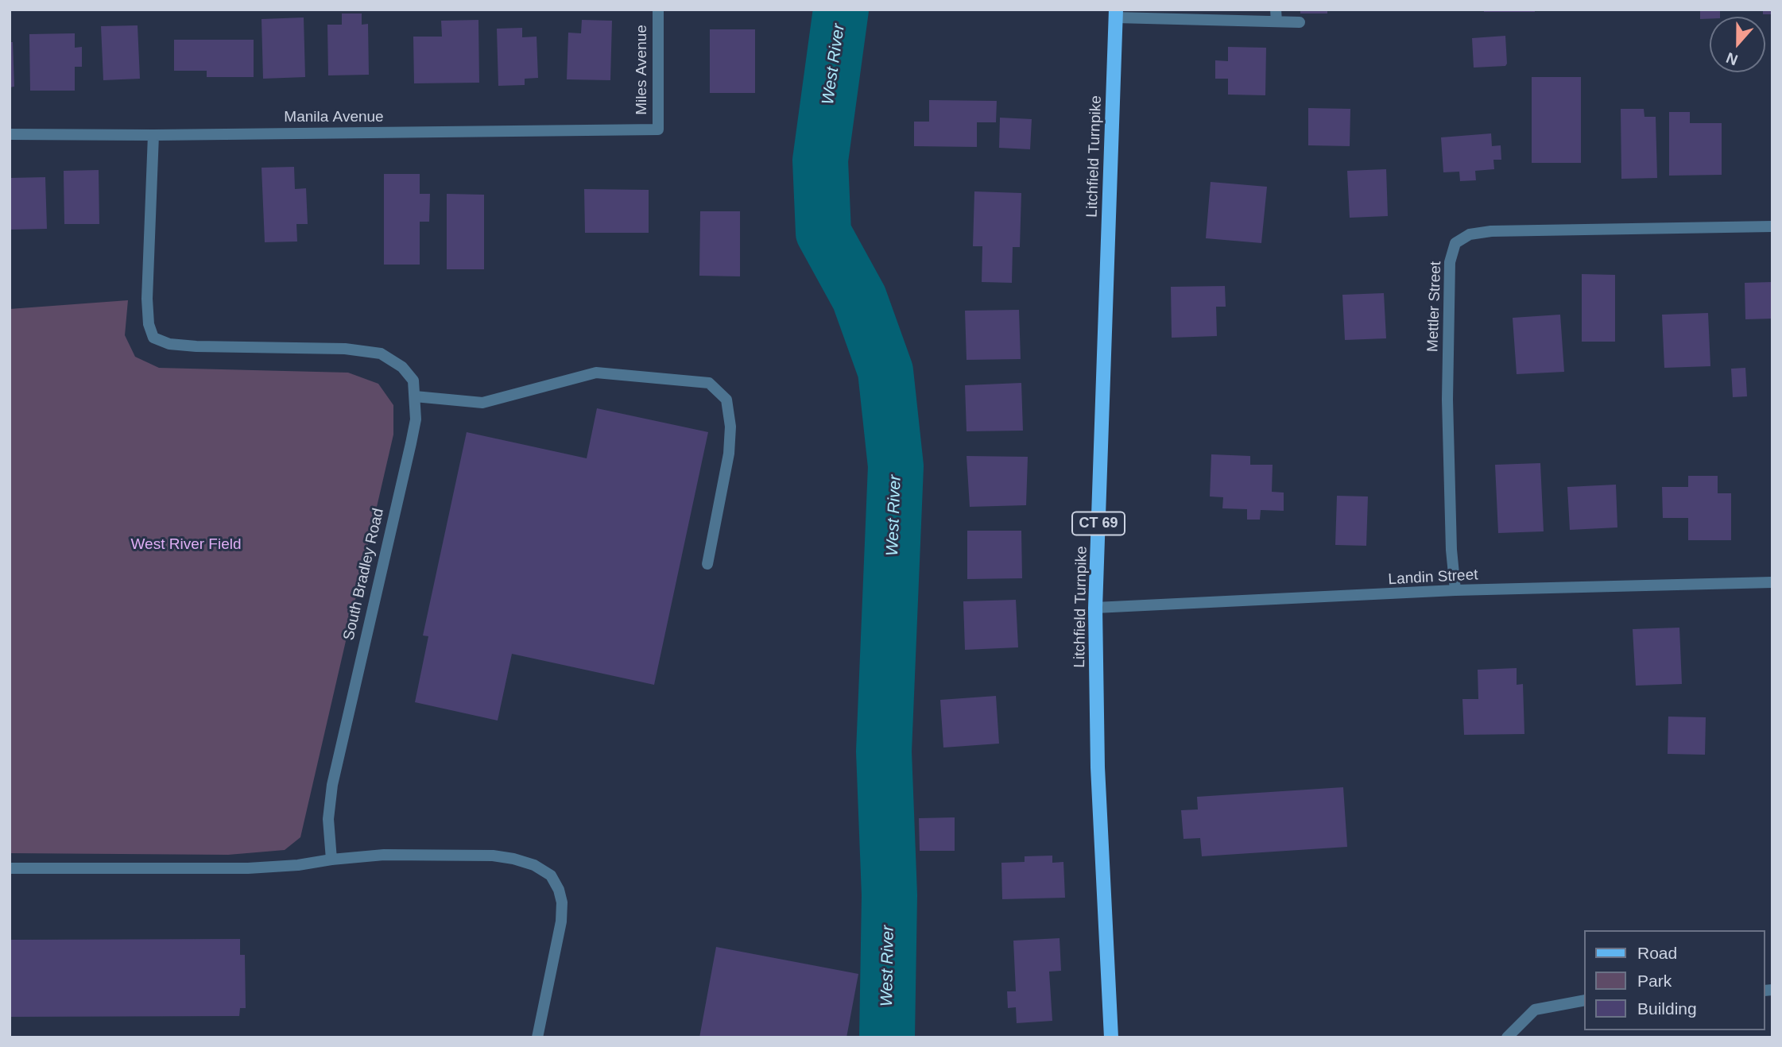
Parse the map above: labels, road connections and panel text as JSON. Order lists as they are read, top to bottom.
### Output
{
  "streets": {
    "main road": ["Litchfield Turnpike", "CT 69"],
    "street": [
      "Miles Avenue",
      "Manila Avenue",
      "Mettler Street",
      "South Bradley Road",
      "Landin Street"
    ]
  },
  "crossings": [
    ["Miles Avenue", "Manila Avenue"],
    ["Manila Avenue", "South Bradley Road"],
    ["Litchfield Turnpike", "Landin Street"],
    ["Mettler Street", "Landin Street"]
  ],
  "water": ["West River"],
  "parks": ["West River Field"],
  "legend": ["Road", "Park", "Building"],
  "north": "bottom"
}
